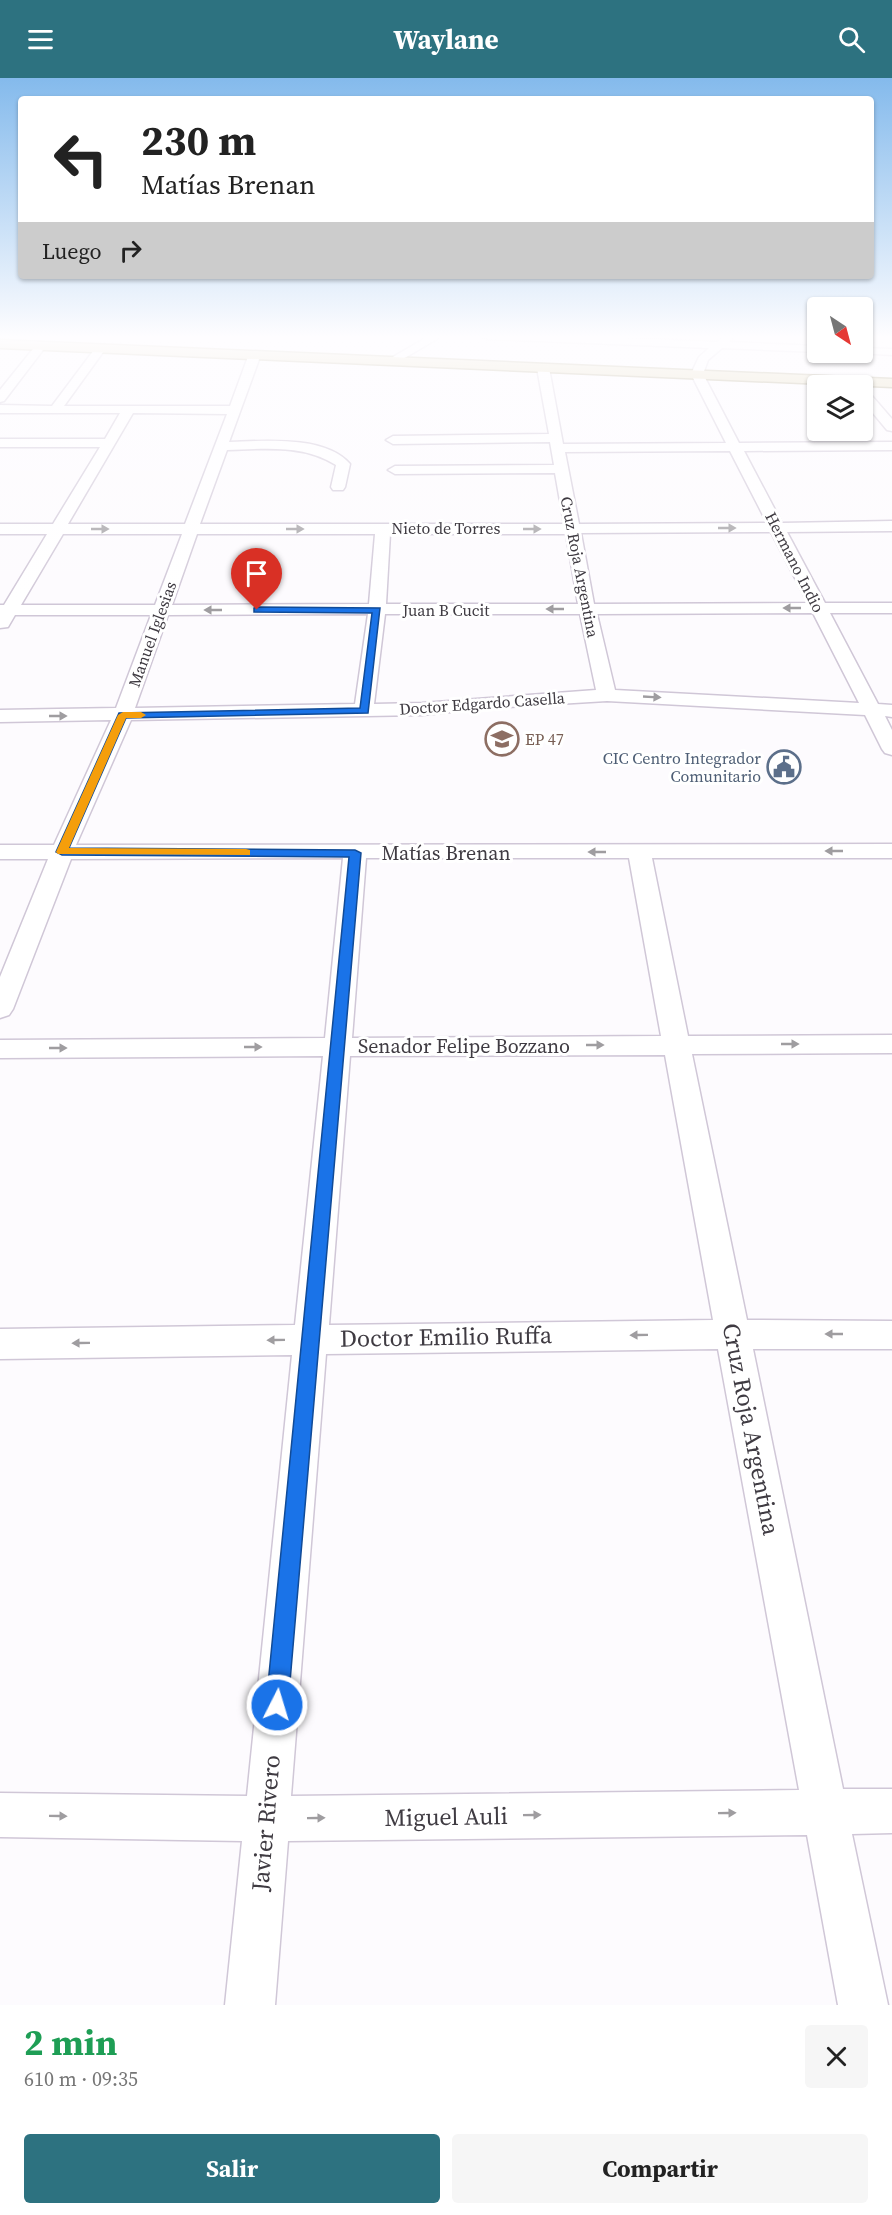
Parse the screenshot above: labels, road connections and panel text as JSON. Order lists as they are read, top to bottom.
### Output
{
  "streets": {
    "street": [
      "Nieto de Torres",
      "Hermano Indio",
      "Cruz Roja Argentina",
      "Juan B Cucit",
      "Manuel Iglesias",
      "Doctor Edgardo Casella",
      "Matías Brenan",
      "Senador Felipe Bozzano",
      "Doctor Emilio Ruffa",
      "Miguel Auli",
      "Javier Rivero"
    ]
  },
  "crossings": [
    ["Nieto de Torres", "Hermano Indio"],
    ["Nieto de Torres", "Cruz Roja Argentina"],
    ["Nieto de Torres", "Manuel Iglesias"],
    ["Hermano Indio", "Juan B Cucit"],
    ["Hermano Indio", "Doctor Edgardo Casella"],
    ["Cruz Roja Argentina", "Juan B Cucit"],
    ["Cruz Roja Argentina", "Doctor Edgardo Casella"],
    ["Cruz Roja Argentina", "Matías Brenan"],
    ["Cruz Roja Argentina", "Senador Felipe Bozzano"],
    ["Cruz Roja Argentina", "Doctor Emilio Ruffa"],
    ["Cruz Roja Argentina", "Miguel Auli"],
    ["Juan B Cucit", "Manuel Iglesias"],
    ["Manuel Iglesias", "Doctor Edgardo Casella"],
    ["Manuel Iglesias", "Matías Brenan"],
    ["Matías Brenan", "Javier Rivero"],
    ["Senador Felipe Bozzano", "Javier Rivero"],
    ["Doctor Emilio Ruffa", "Javier Rivero"],
    ["Miguel Auli", "Javier Rivero"]
  ],
  "one_way": [
    "Doctor Edgardo Casella",
    "Matías Brenan",
    "Senador Felipe Bozzano",
    "Doctor Emilio Ruffa",
    "Miguel Auli"
  ],
  "places": {
    "school or university": ["EP 47"],
    "public building": ["CIC Centro Integrador Comunitario"]
  },
  "north": "bottom right",
  "page": {
    "header": "Waylane",
    "turn": ["230 m", "Matías Brenan"],
    "then": "Luego",
    "heading": ["2 min", "610 m · 09:35"],
    "buttons": ["Salir", "Compartir"]
  }
}
